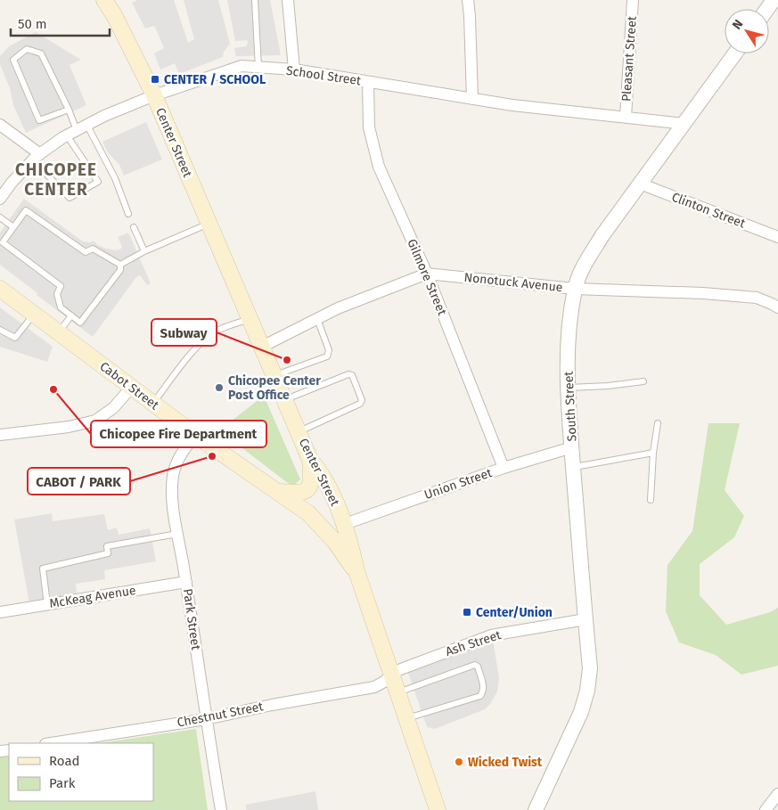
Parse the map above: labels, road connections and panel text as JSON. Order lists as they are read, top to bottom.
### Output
{
  "streets": {
    "main road": ["Center Street", "Cabot Street"],
    "street": [
      "Pleasant Street",
      "School Street",
      "Clinton Street",
      "Gilmore Street",
      "Nonotuck Avenue",
      "South Street",
      "Union Street",
      "McKeag Avenue",
      "Park Street",
      "Ash Street",
      "Chestnut Street"
    ]
  },
  "crossings": [
    ["Pleasant Street", "School Street"],
    ["School Street", "Center Street"],
    ["School Street", "Gilmore Street"],
    ["School Street", "South Street"],
    ["Center Street", "Nonotuck Avenue"],
    ["Center Street", "Cabot Street"],
    ["Center Street", "Union Street"],
    ["Center Street", "Ash Street"],
    ["Center Street", "Chestnut Street"],
    ["Clinton Street", "South Street"],
    ["Gilmore Street", "Nonotuck Avenue"],
    ["Gilmore Street", "Union Street"],
    ["Nonotuck Avenue", "South Street"],
    ["Cabot Street", "Park Street"],
    ["South Street", "Union Street"],
    ["South Street", "Ash Street"],
    ["McKeag Avenue", "Park Street"],
    ["Park Street", "Chestnut Street"],
    ["Ash Street", "Chestnut Street"]
  ],
  "districts": ["CHICOPEE CENTER"],
  "places": {
    "transit": ["CENTER / SCHOOL", "Center/Union"],
    "other": [
      "Subway",
      "Chicopee Center Post Office",
      "Chicopee Fire Department",
      "CABOT / PARK",
      "Wicked Twist"
    ]
  },
  "legend": ["Road", "Park"],
  "scale_bar": "50 m",
  "north": "top left"
}
